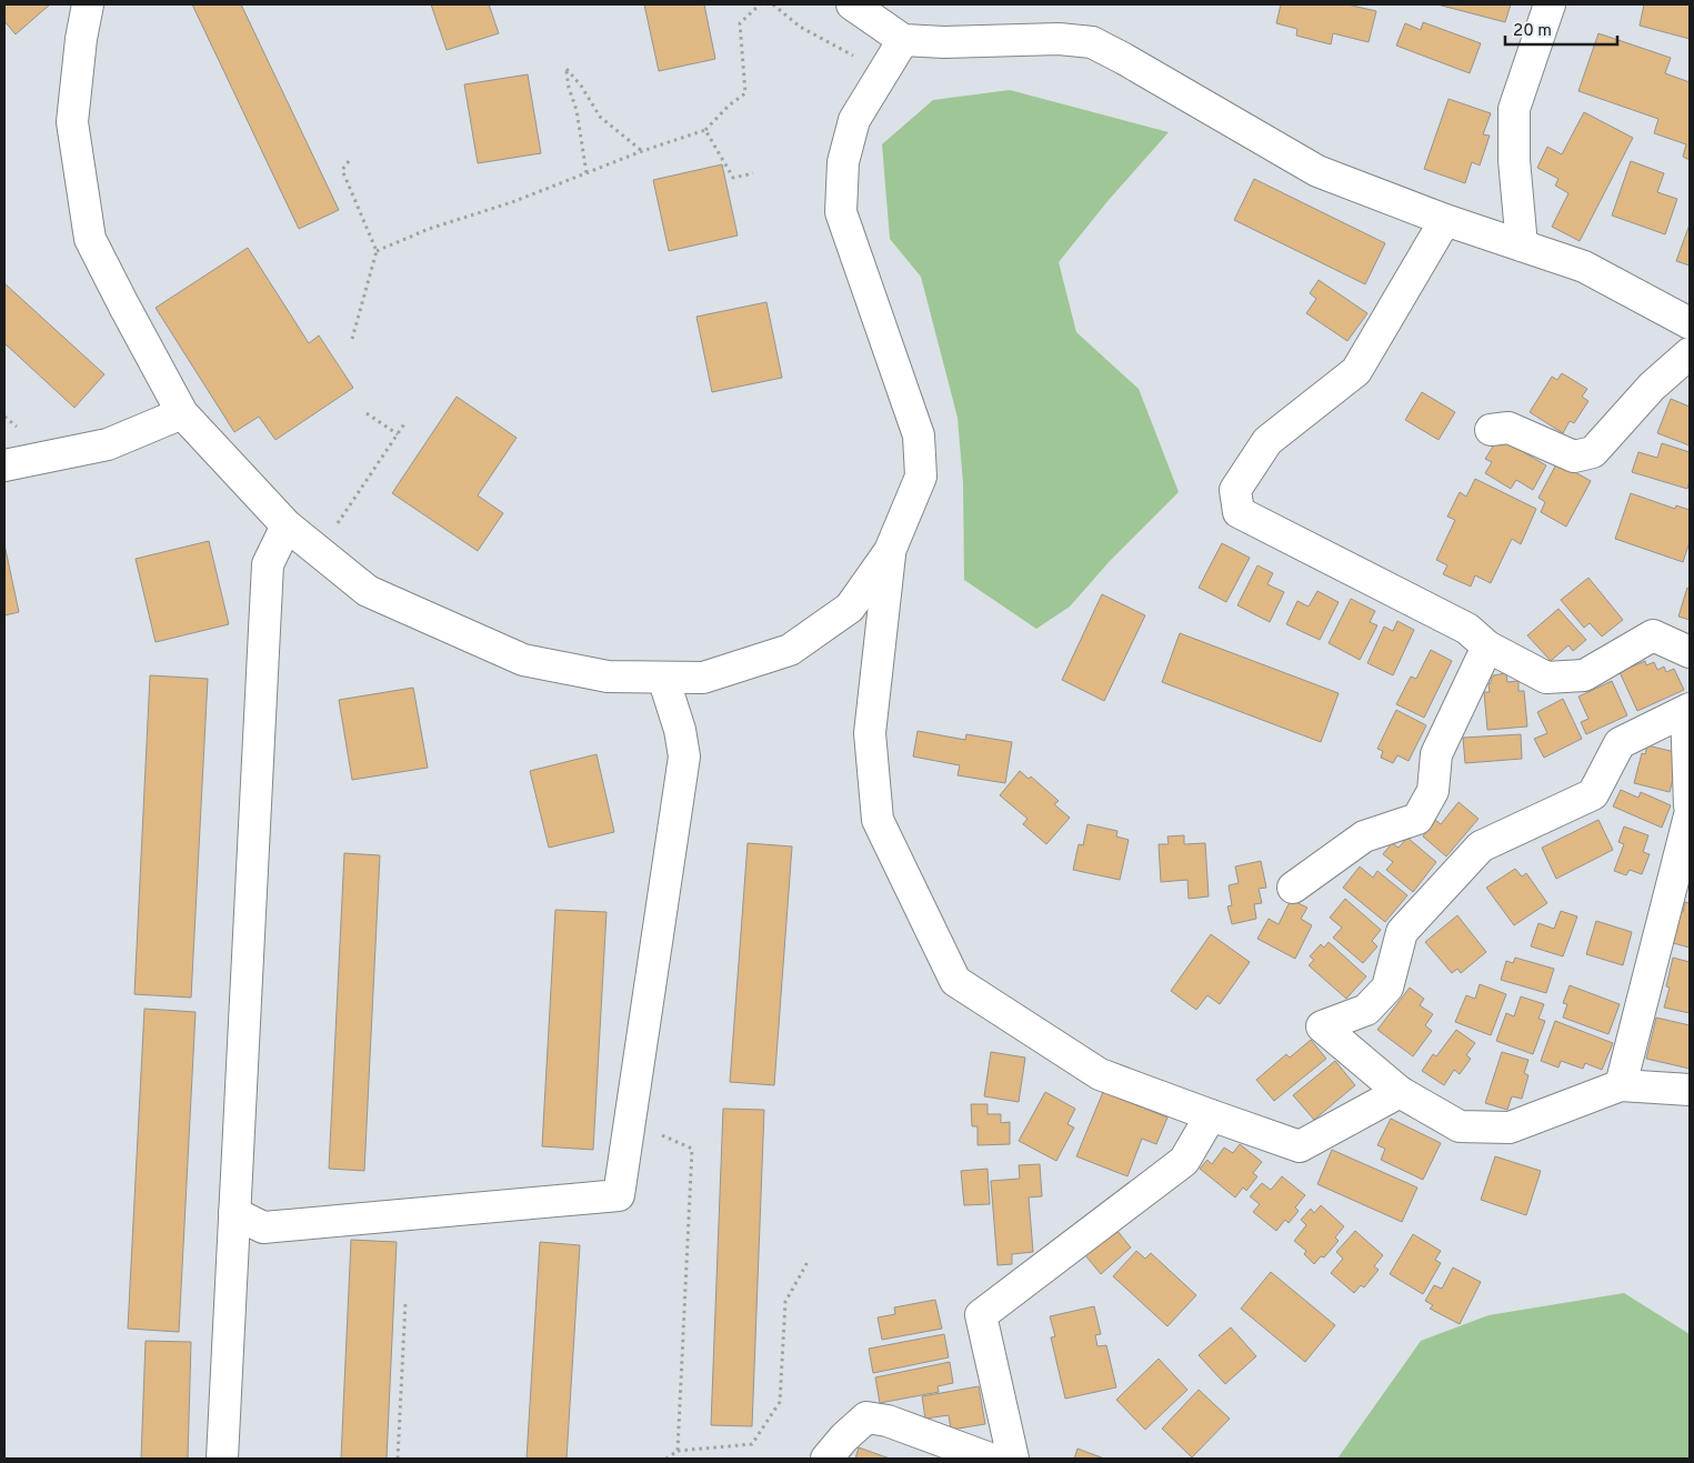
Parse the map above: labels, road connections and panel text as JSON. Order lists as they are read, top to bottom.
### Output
{
  "scale_bar": "20 m"
}
